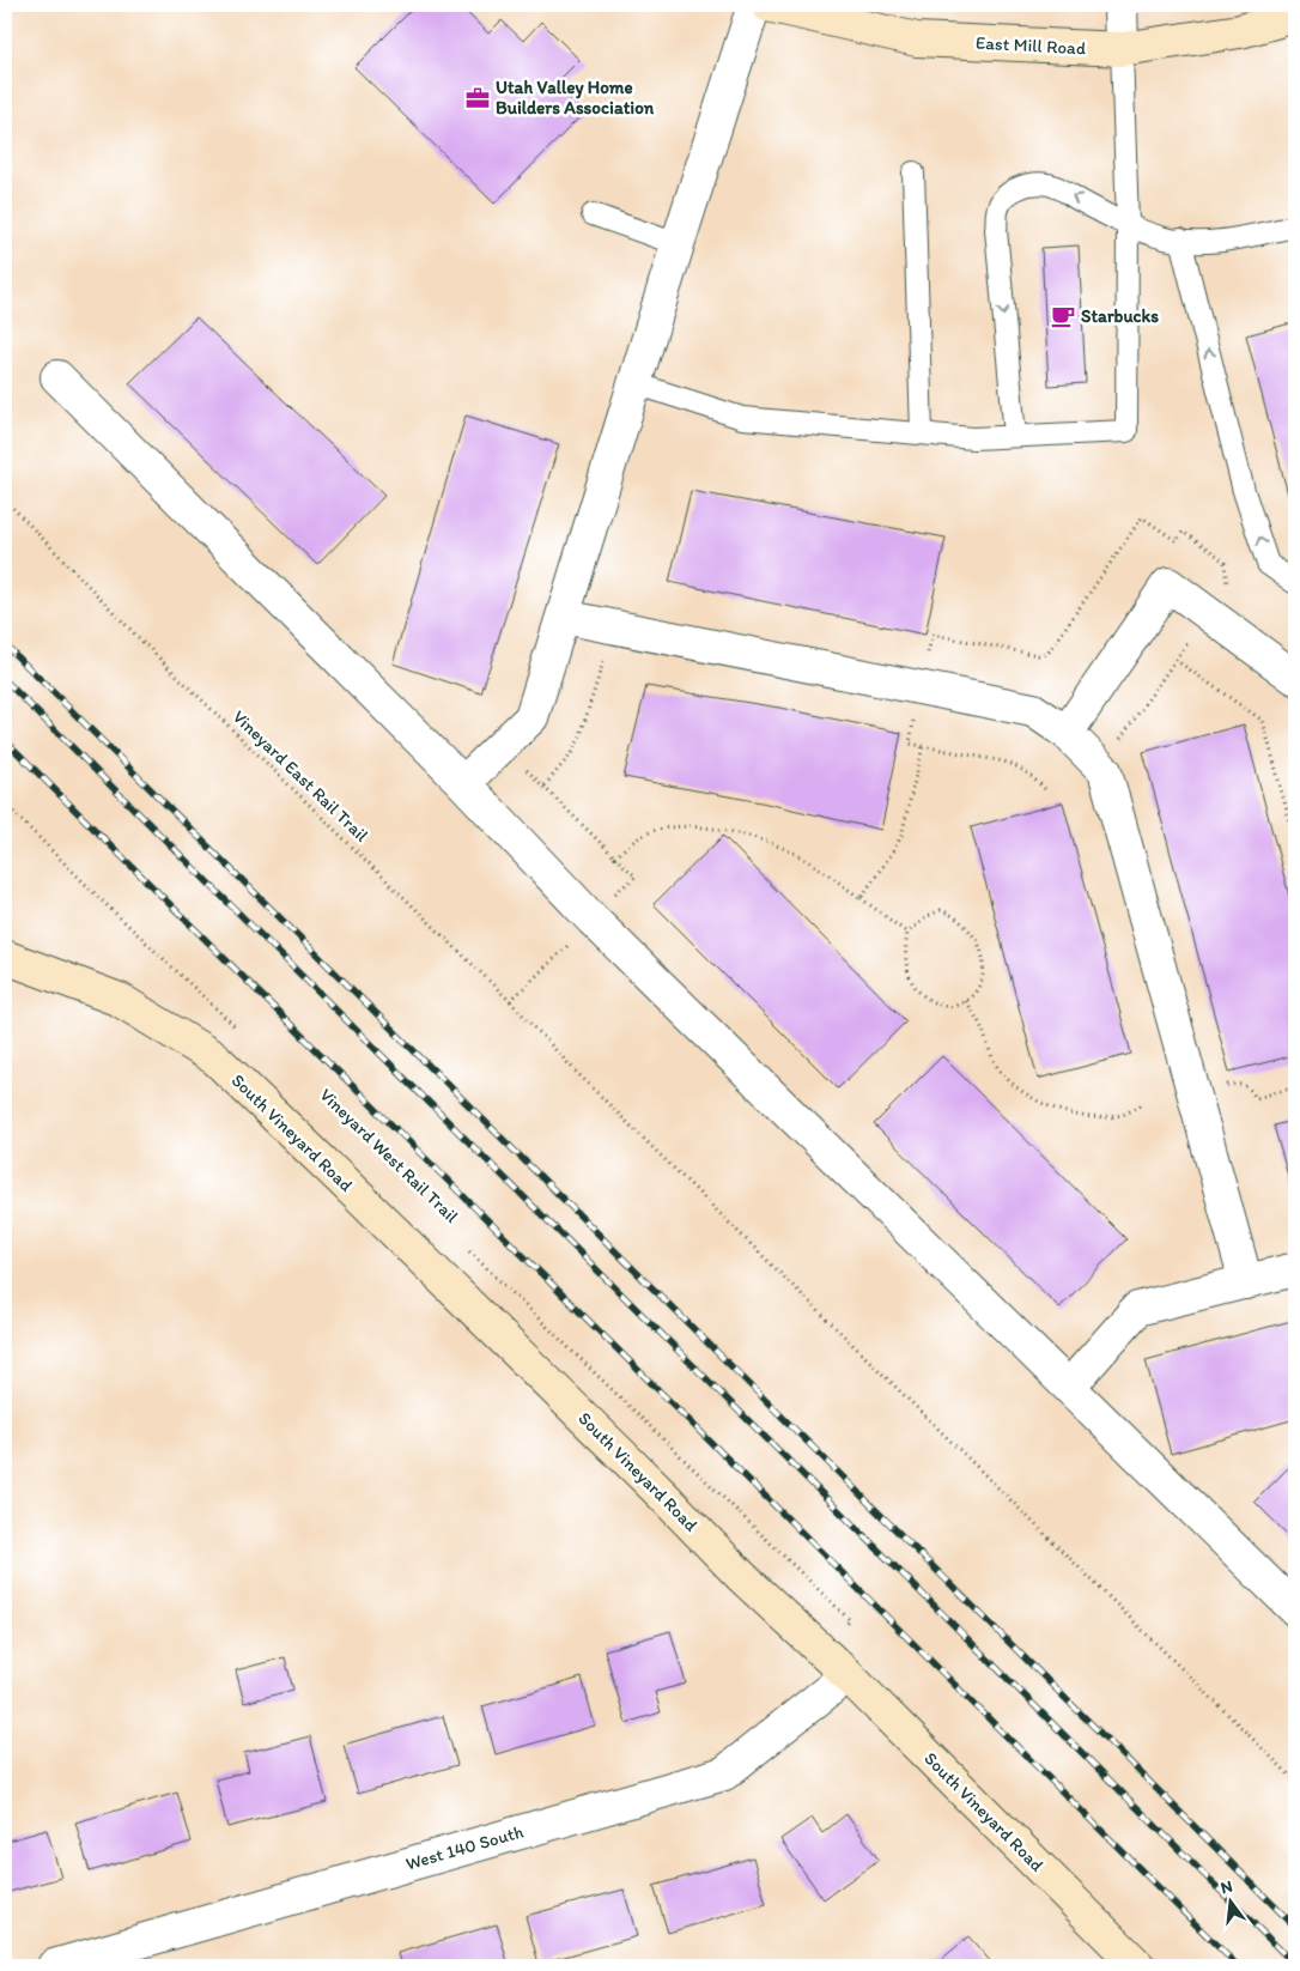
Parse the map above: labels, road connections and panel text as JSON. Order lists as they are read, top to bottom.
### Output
{
  "streets": {
    "street": ["East Mill Road", "South Vineyard Road", "West 140 South"],
    "path": ["Vineyard East Rail Trail", "Vineyard West Rail Trail"]
  },
  "crossings": [
    ["South Vineyard Road", "West 140 South"]
  ],
  "places": {
    "office": ["Utah Valley Home Builders Association"],
    "cafe": ["Starbucks"]
  },
  "north": "top"
}
